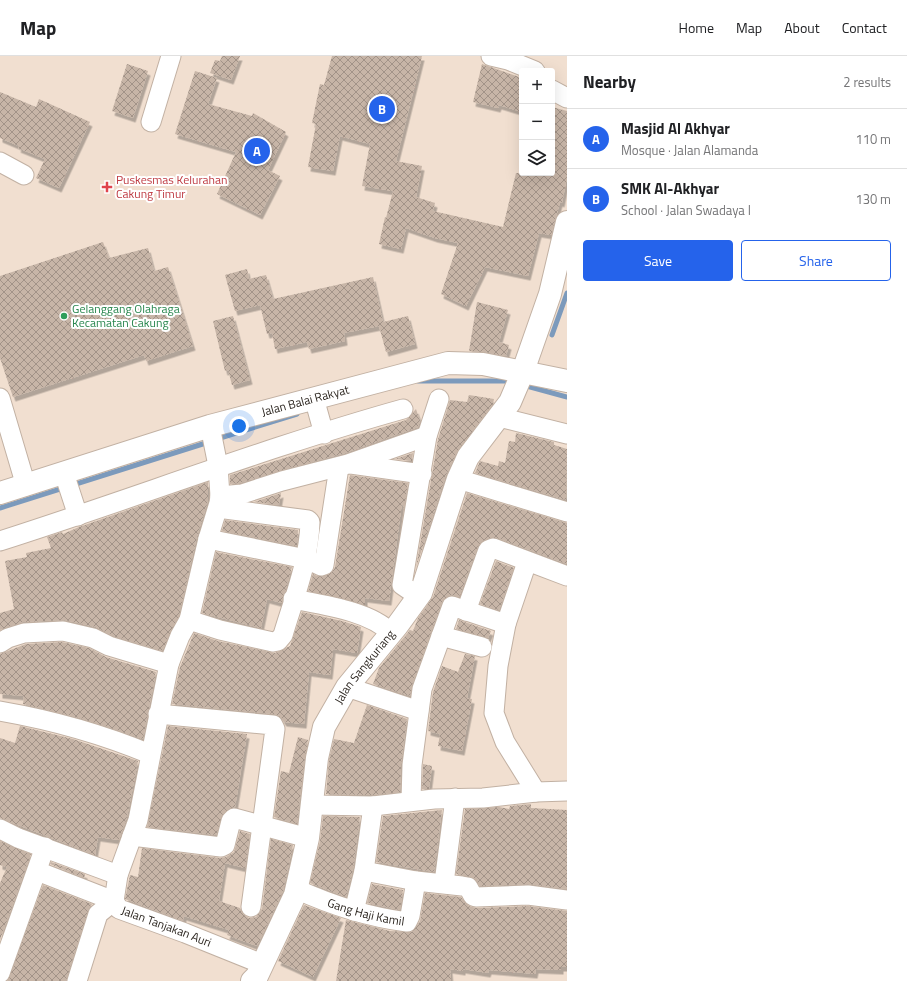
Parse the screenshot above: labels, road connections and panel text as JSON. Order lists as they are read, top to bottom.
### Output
{
  "streets": {
    "street": [
      "Jalan Balai Rakyat",
      "Jalan Sangkuriang",
      "Gang Haji Kamil",
      "Jalan Tanjakan Auri"
    ]
  },
  "crossings": [
    ["Jalan Balai Rakyat", "Jalan Sangkuriang"],
    ["Jalan Sangkuriang", "Gang Haji Kamil"],
    ["Jalan Sangkuriang", "Jalan Tanjakan Auri"]
  ],
  "places": {
    "health": ["Puskesmas Kelurahan Cakung Timur"],
    "other": ["Gelanggang Olahraga Kecamatan Cakung"]
  },
  "page": {
    "header": "Map",
    "nav": [
      "Home",
      "Map",
      "About",
      "Contact"
    ],
    "heading": ["Nearby", "2 results"],
    "map_buttons": ["+", "−"],
    "pins": ["B", "A"],
    "list": [
      {
        "mark": "A",
        "name": "Masjid Al Akhyar",
        "note": "Mosque · Jalan Alamanda",
        "value": "110 m"
      },
      {
        "mark": "B",
        "name": "SMK Al-Akhyar",
        "note": "School · Jalan Swadaya I",
        "value": "130 m"
      }
    ],
    "buttons": ["Save", "Share"]
  }
}
